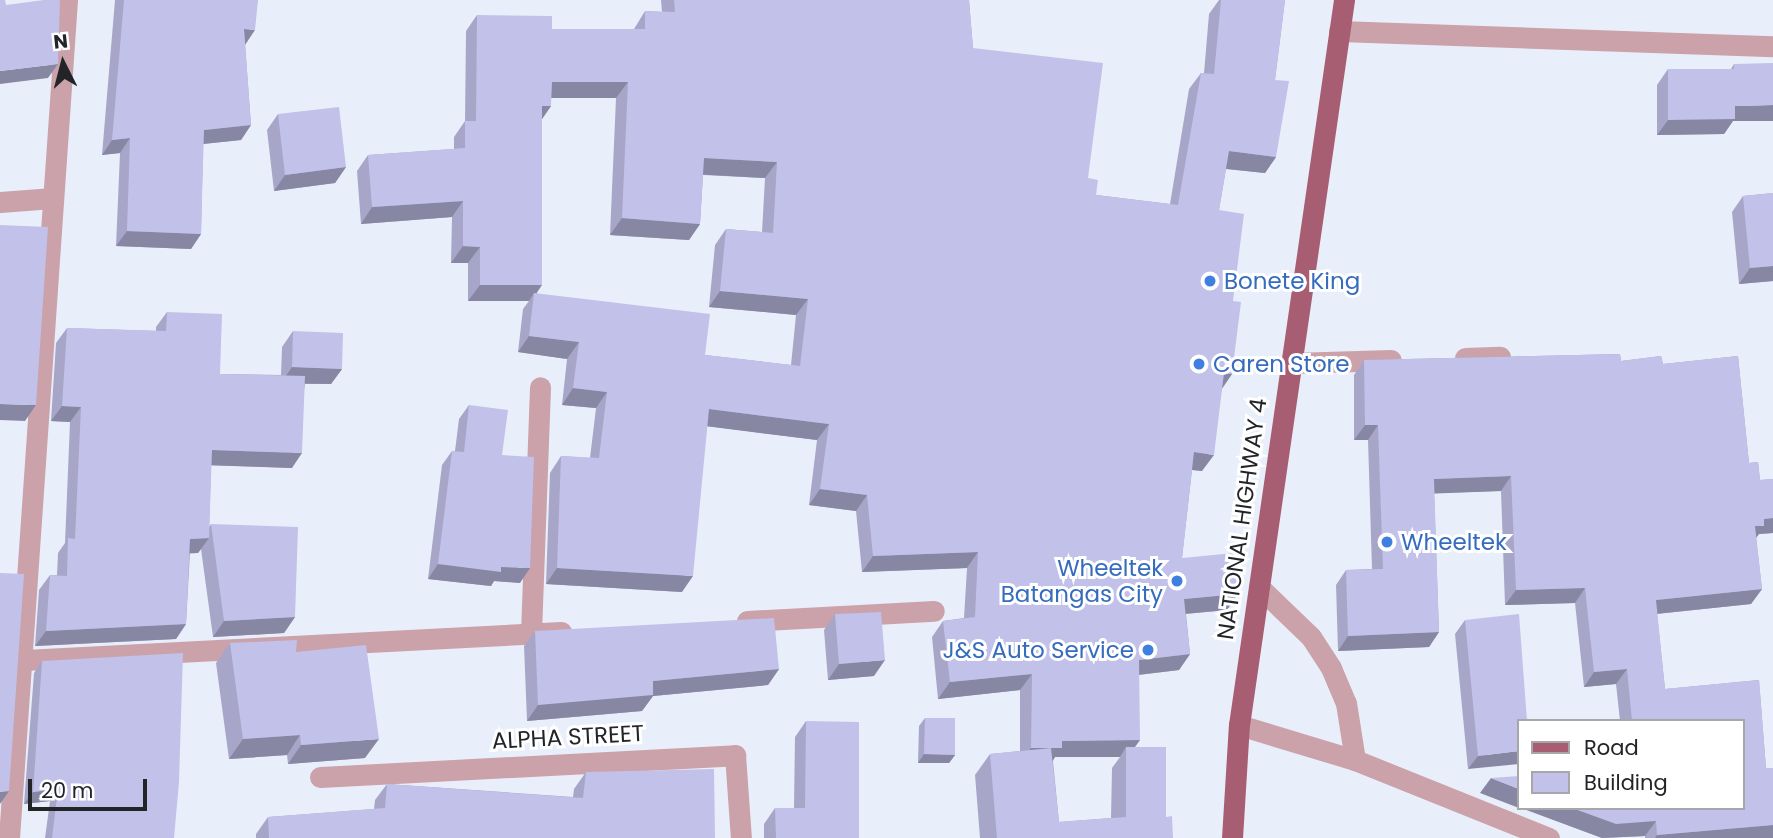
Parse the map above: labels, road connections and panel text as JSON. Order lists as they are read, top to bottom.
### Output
{
  "streets": {
    "main road": ["NATIONAL HIGHWAY 4"],
    "street": ["ALPHA STREET"]
  },
  "places": [
    "Bonete King",
    "Caren Store",
    "Wheeltek",
    "Wheeltek Batangas City",
    "J&S Auto Service"
  ],
  "legend": ["Road", "Building"],
  "scale_bar": "20 m",
  "north": "top"
}
